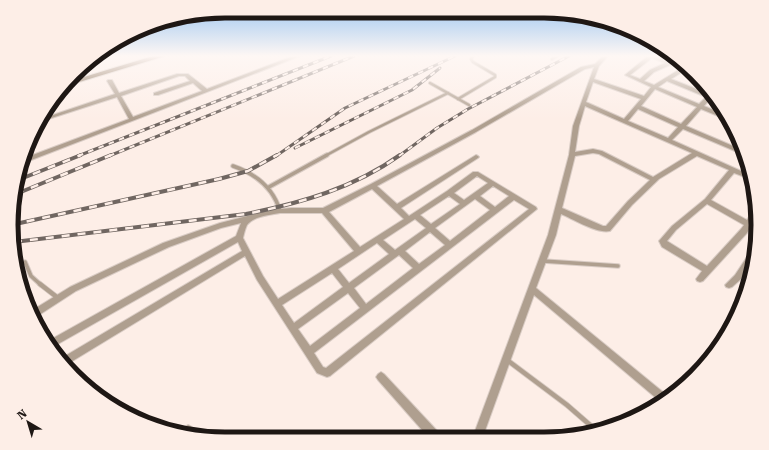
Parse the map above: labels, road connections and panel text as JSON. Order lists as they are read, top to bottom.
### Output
{
  "north": "top left"
}
